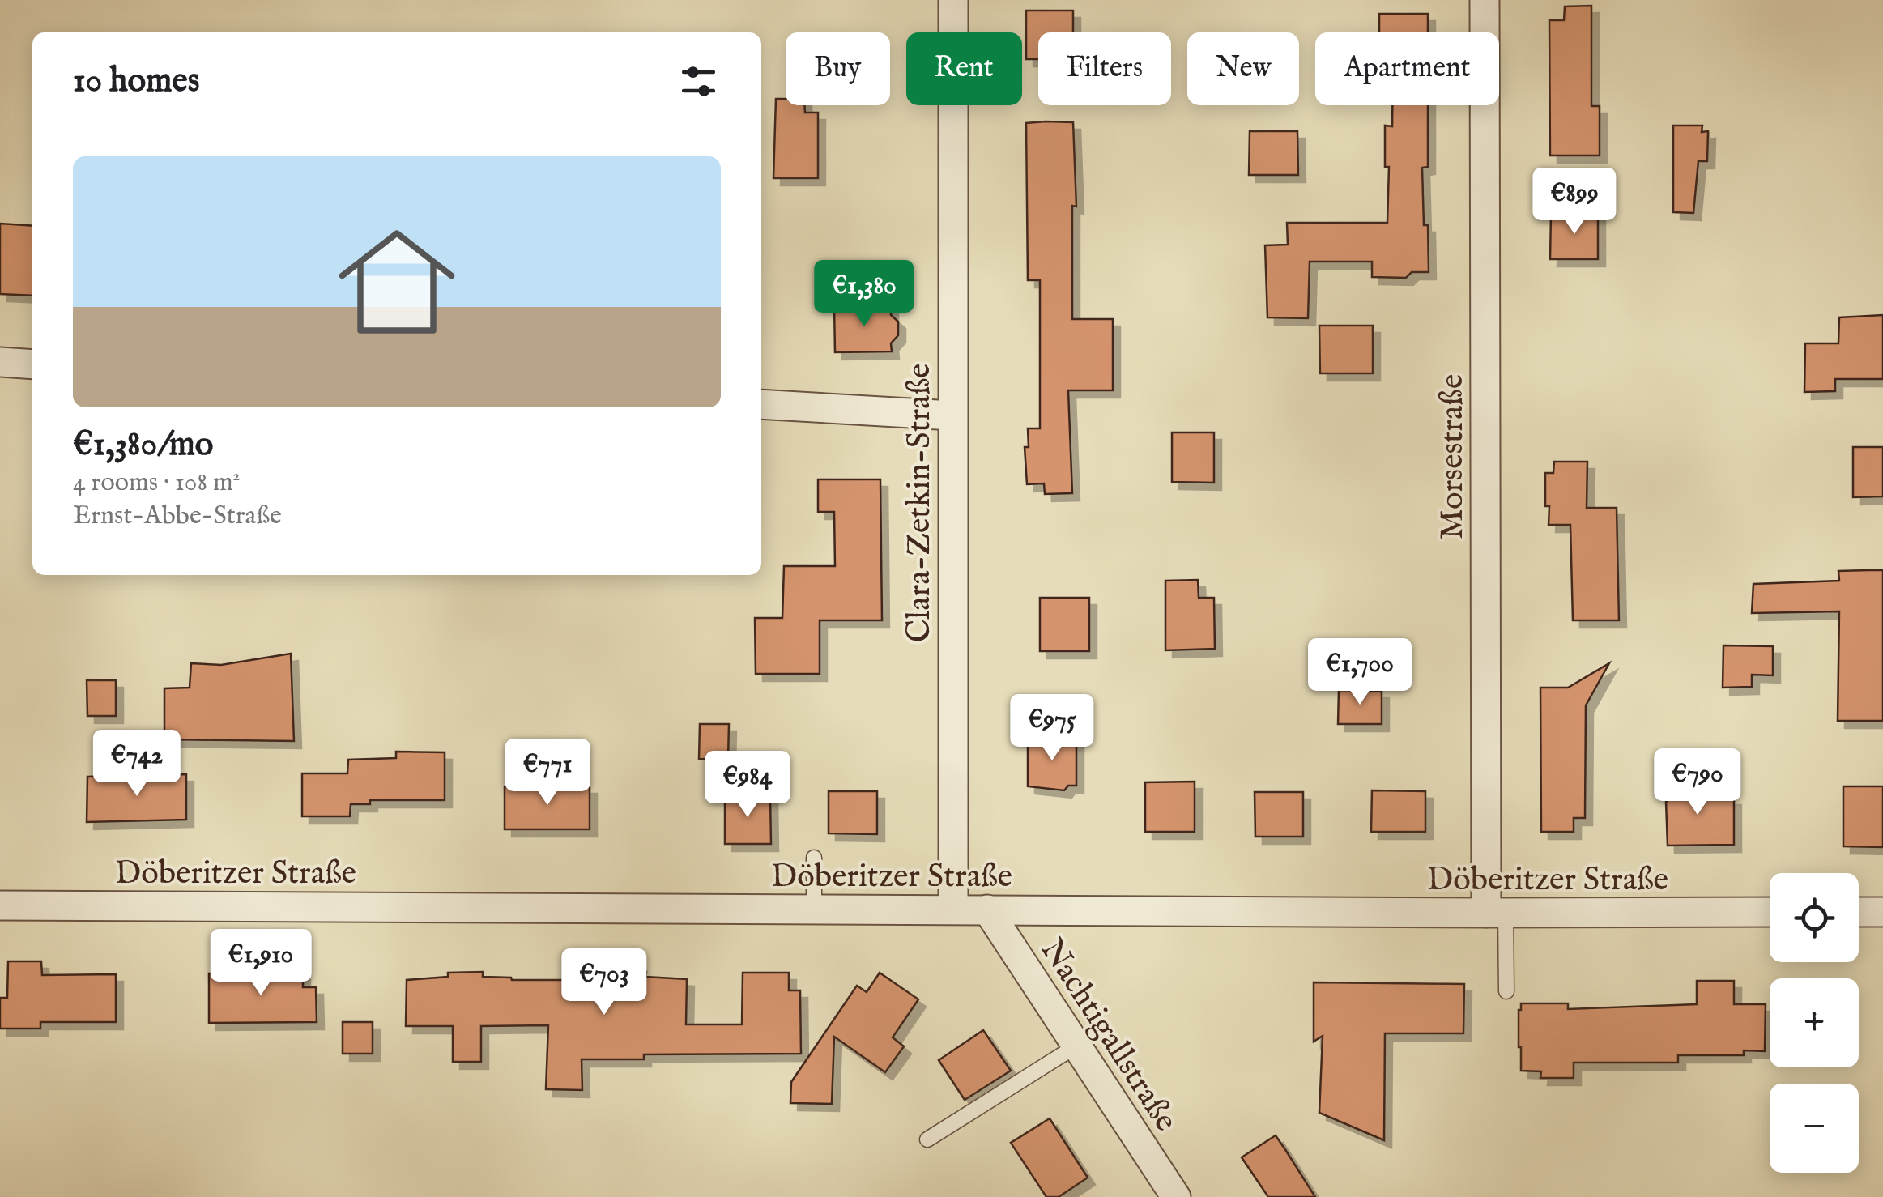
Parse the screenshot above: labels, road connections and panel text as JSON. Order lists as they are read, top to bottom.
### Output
{
  "streets": {
    "street": [
      "Morsestraße",
      "Clara-Zetkin-Straße",
      "Döberitzer Straße",
      "Nachtigallstraße"
    ]
  },
  "crossings": [
    ["Morsestraße", "Döberitzer Straße"],
    ["Clara-Zetkin-Straße", "Döberitzer Straße"],
    ["Döberitzer Straße", "Nachtigallstraße"]
  ],
  "page": {
    "chip": [
      "Buy",
      "Rent",
      "Filters",
      "New",
      "Apartment"
    ],
    "heading": "10 homes",
    "list": [
      {
        "name": "€1,380/mo",
        "note": "4 rooms · 108 m² · Ernst-Abbe-Straße"
      }
    ],
    "price": [
      "€899",
      "€1,380",
      "€1,700",
      "€975",
      "€742",
      "€771",
      "€790",
      "€984",
      "€1,910",
      "€703"
    ],
    "map_buttons": ["+", "−"]
  }
}
